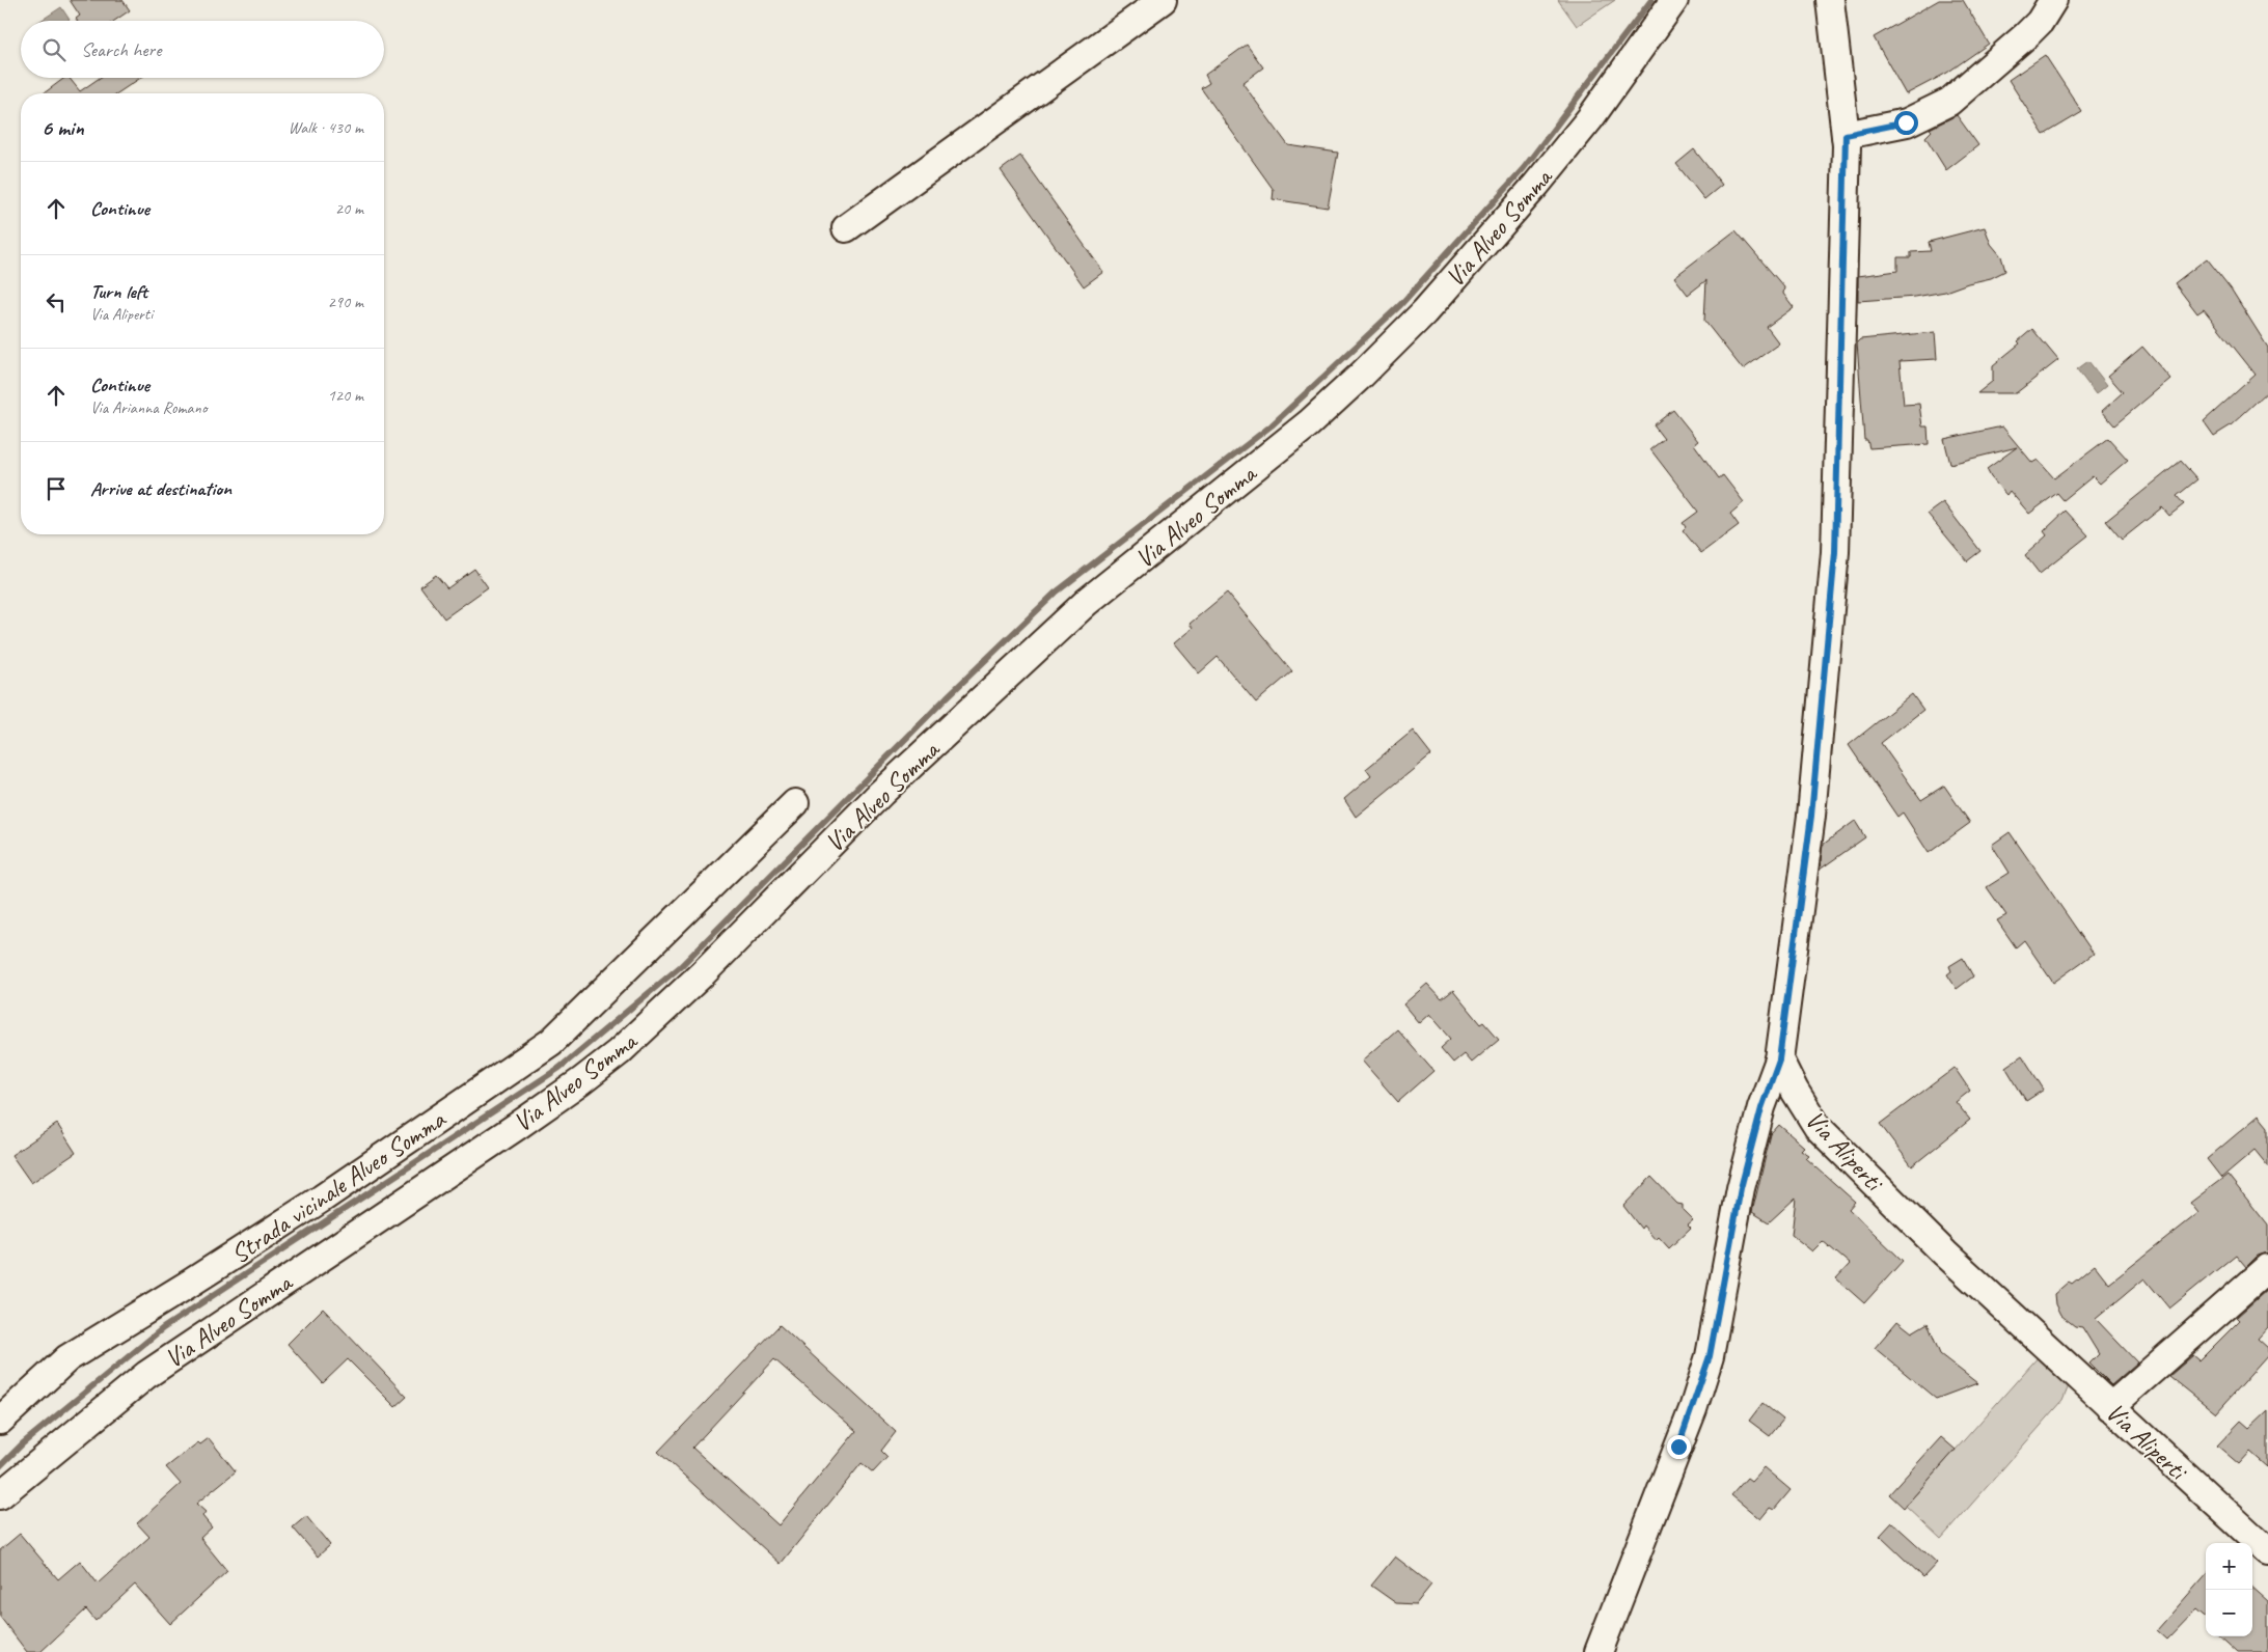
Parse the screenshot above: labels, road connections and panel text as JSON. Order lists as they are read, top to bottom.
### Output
{
  "streets": {
    "street": ["Via Alveo Somma", "Via Aliperti", "Strada vicinale Alveo Somma"]
  },
  "page": {
    "search": "Search here",
    "heading": ["6 min", "Walk · 430 m"],
    "list": [
      ["Continue", "20 m"],
      ["Turn left", "Via Aliperti", "290 m"],
      ["Continue", "Via Arianna Romano", "120 m"],
      "Arrive at destination"
    ],
    "map_buttons": ["+", "−"]
  }
}
